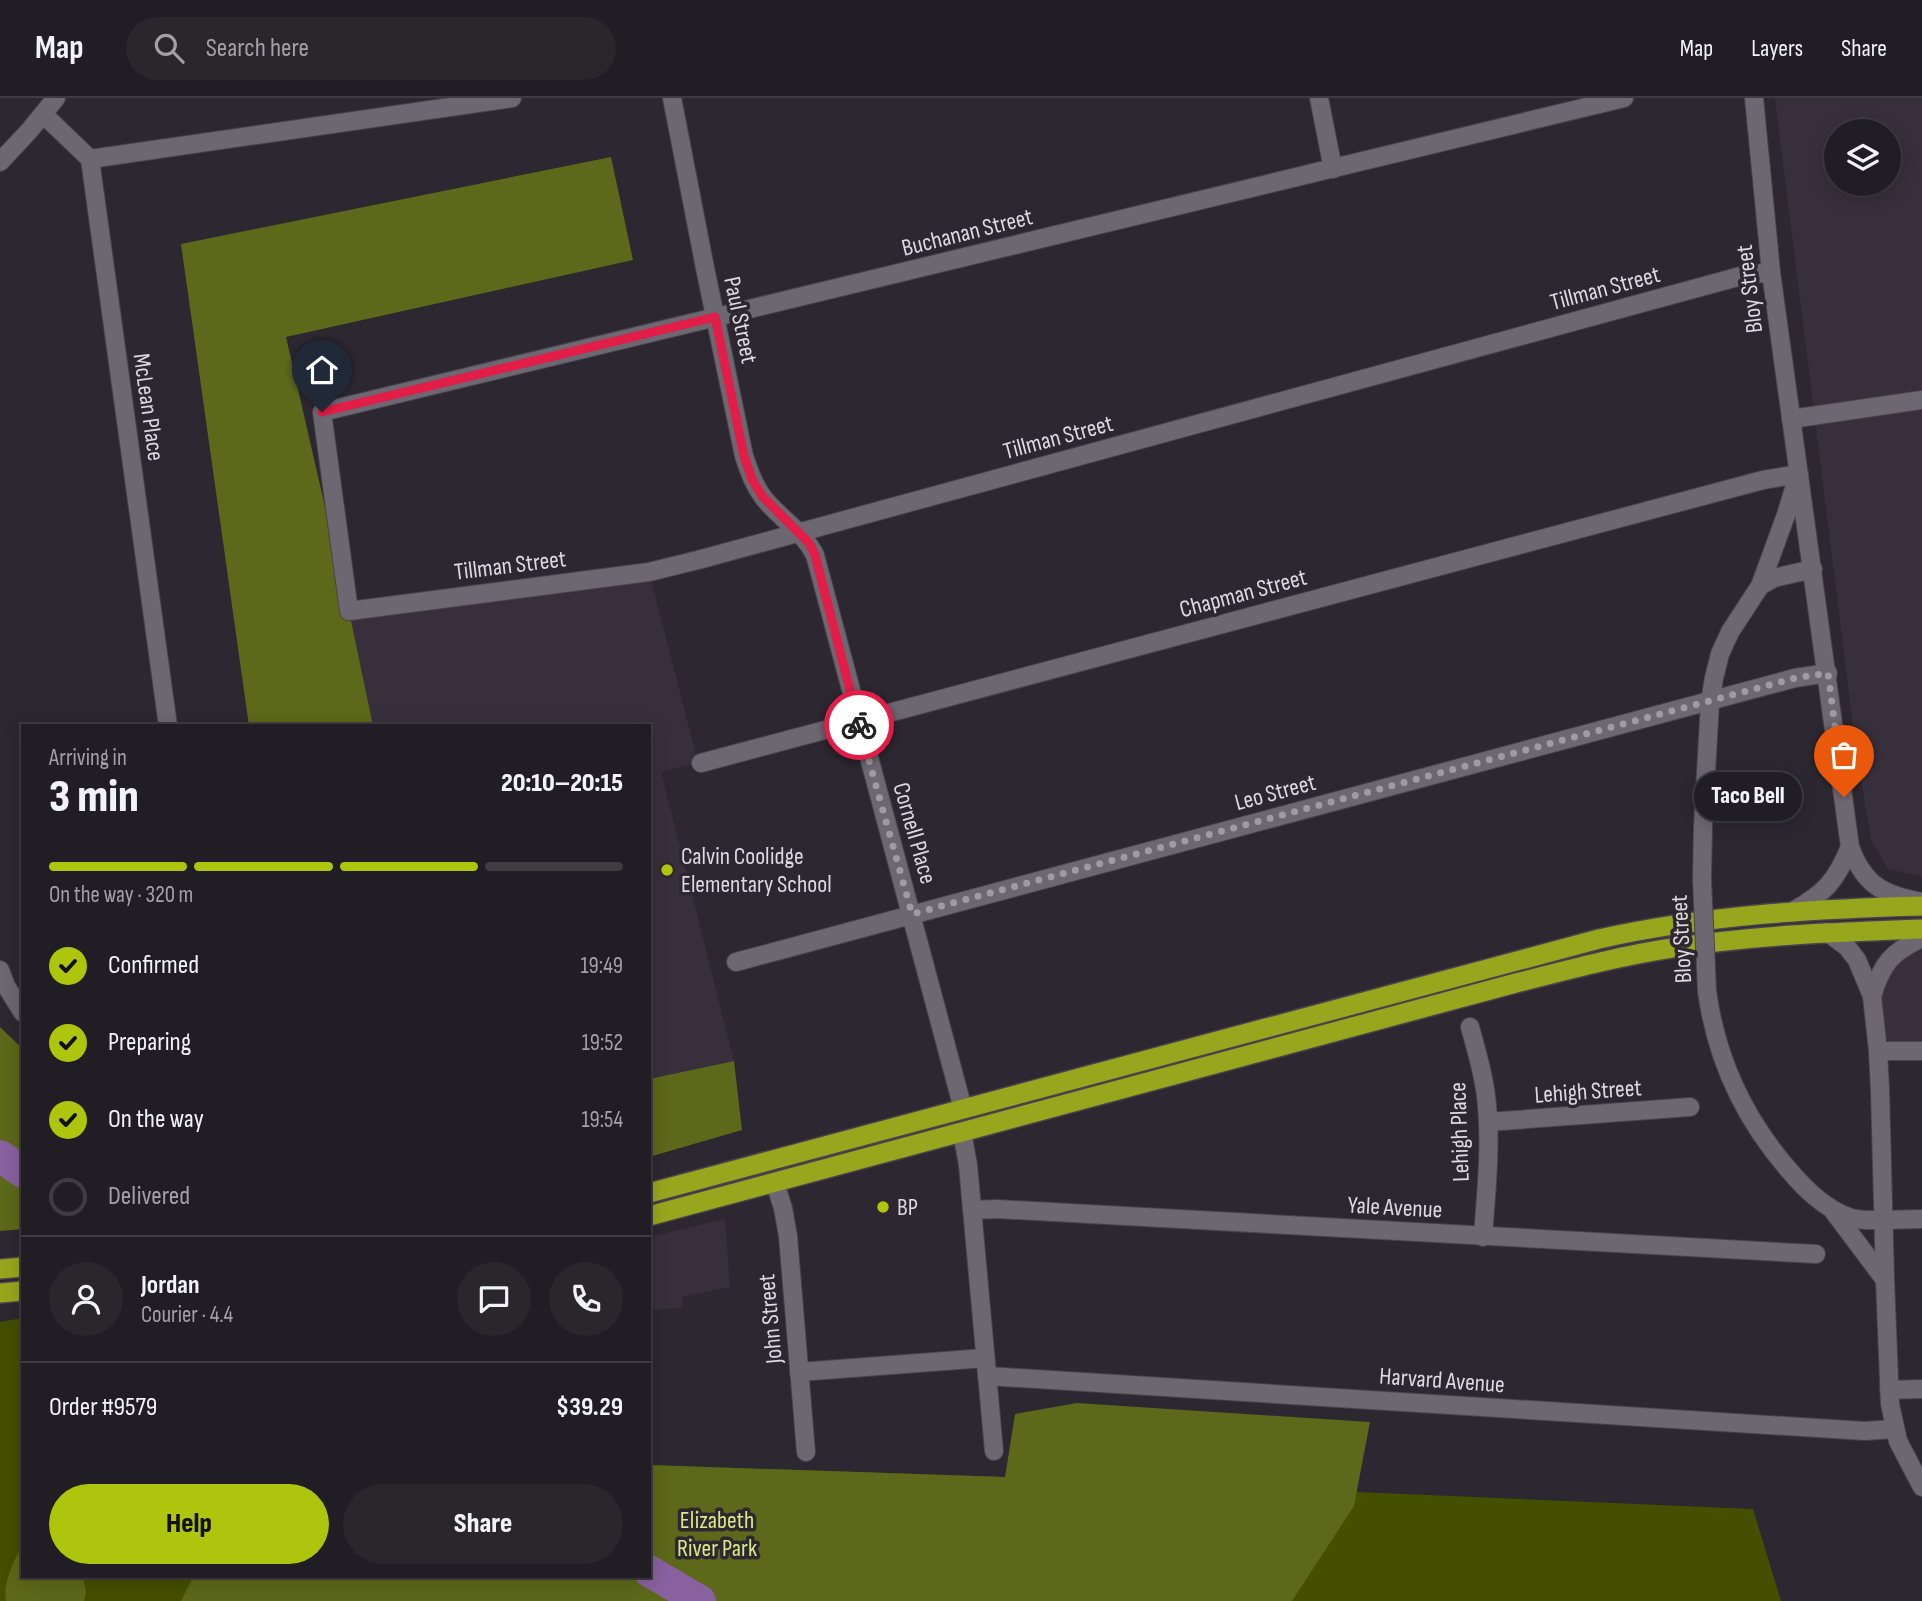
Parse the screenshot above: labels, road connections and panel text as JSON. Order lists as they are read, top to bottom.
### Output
{
  "streets": {
    "street": [
      "Buchanan Street",
      "Tillman Street",
      "Bloy Street",
      "Paul Street",
      "McLean Place",
      "Chapman Street",
      "Leo Street",
      "Cornell Place",
      "Lehigh Street",
      "Lehigh Place",
      "Yale Avenue",
      "John Street",
      "Harvard Avenue"
    ]
  },
  "crossings": [
    ["Buchanan Street", "Tillman Street"],
    ["Buchanan Street", "Paul Street"],
    ["Tillman Street", "Bloy Street"],
    ["Tillman Street", "Paul Street"],
    ["Tillman Street", "Cornell Place"],
    ["Bloy Street", "Chapman Street"],
    ["Bloy Street", "Leo Street"],
    ["Paul Street", "Cornell Place"],
    ["Chapman Street", "Cornell Place"],
    ["Leo Street", "Cornell Place"],
    ["Lehigh Street", "Lehigh Place"],
    ["Lehigh Place", "Yale Avenue"],
    ["John Street", "Harvard Avenue"]
  ],
  "parks": ["Elizabeth River Park"],
  "places": ["Taco Bell", "Calvin Coolidge Elementary School", "BP"],
  "page": {
    "header": "Map",
    "search": "Search here",
    "nav": ["Map", "Layers", "Share"],
    "heading": ["3 min", "Arriving in", "20:10–20:15"],
    "panel": [
      "Jordan",
      "Courier · 4.4",
      "Order #9579",
      "$39.29"
    ],
    "bubble": "Taco Bell",
    "bar": "On the way · 320 m",
    "list": [
      ["Confirmed", "19:49"],
      ["Preparing", "19:52"],
      ["On the way", "19:54"],
      "Delivered"
    ],
    "buttons": ["Help", "Share"]
  }
}
